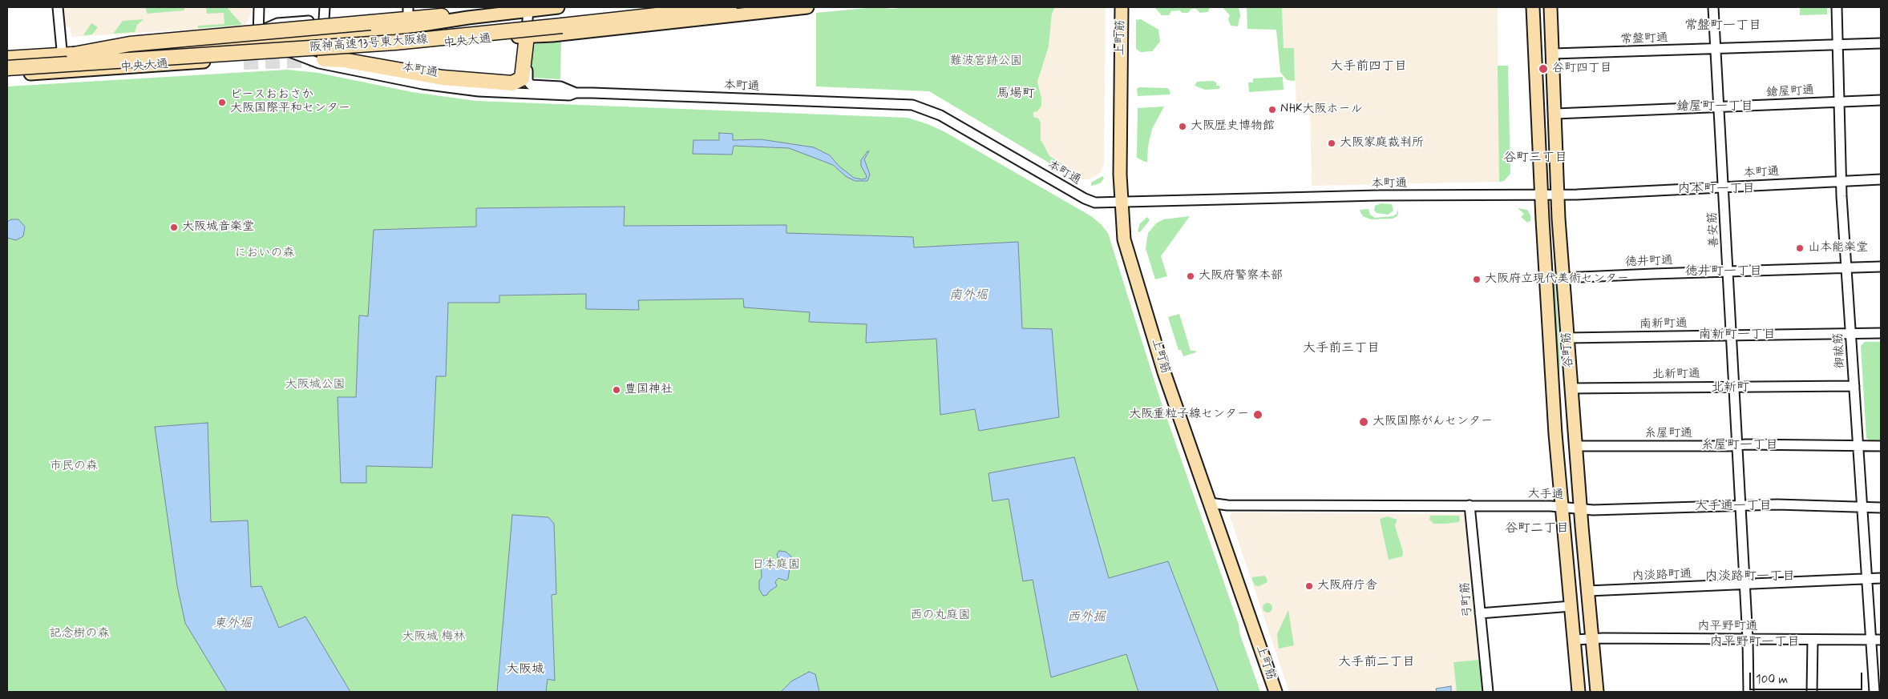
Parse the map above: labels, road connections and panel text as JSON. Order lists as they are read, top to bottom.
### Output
{
  "streets": {
    "highway": ["阪神高速13号東大阪線"],
    "main road": ["上町筋", "中央大通", "谷町筋"],
    "street": [
      "常盤町通",
      "本町通",
      "鎗屋町通",
      "善安筋",
      "徳井町通",
      "南新町通",
      "御祓筋",
      "北新町通",
      "糸屋町通",
      "大手通",
      "内淡路町通",
      "弓町筋",
      "内平野町通"
    ]
  },
  "crossings": [
    ["上町筋", "本町通"],
    ["上町筋", "大手通"],
    ["常盤町通", "善安筋"],
    ["常盤町通", "谷町筋"],
    ["常盤町通", "御祓筋"],
    ["中央大通", "阪神高速13号東大阪線"],
    ["中央大通", "本町通"],
    ["本町通", "善安筋"],
    ["本町通", "谷町筋"],
    ["本町通", "御祓筋"],
    ["鎗屋町通", "善安筋"],
    ["鎗屋町通", "谷町筋"],
    ["鎗屋町通", "御祓筋"],
    ["善安筋", "徳井町通"],
    ["善安筋", "南新町通"],
    ["善安筋", "北新町通"],
    ["善安筋", "糸屋町通"],
    ["善安筋", "大手通"],
    ["善安筋", "内淡路町通"],
    ["善安筋", "内平野町通"],
    ["徳井町通", "谷町筋"],
    ["徳井町通", "御祓筋"],
    ["南新町通", "谷町筋"],
    ["南新町通", "御祓筋"],
    ["谷町筋", "北新町通"],
    ["谷町筋", "糸屋町通"],
    ["谷町筋", "大手通"],
    ["谷町筋", "内淡路町通"],
    ["谷町筋", "内平野町通"],
    ["御祓筋", "北新町通"],
    ["御祓筋", "糸屋町通"],
    ["御祓筋", "大手通"],
    ["御祓筋", "内淡路町通"],
    ["御祓筋", "内平野町通"],
    ["大手通", "弓町筋"]
  ],
  "districts": [
    "常盤町一丁目",
    "大手前四丁目",
    "馬場町",
    "鎗屋町一丁目",
    "谷町三丁目",
    "内本町一丁目",
    "徳井町一丁目",
    "南新町一丁目",
    "大手前三丁目",
    "北新町",
    "糸屋町一丁目",
    "大手通一丁目",
    "谷町二丁目",
    "内淡路町一丁目",
    "内平野町一丁目",
    "大手前二丁目",
    "大阪城"
  ],
  "water": ["南外堀", "西外掘", "東外堀"],
  "parks": [
    "難波宮跡公園",
    "においの森",
    "大阪城公園",
    "市民の森",
    "日本庭園",
    "西の丸庭園",
    "記念樹の森",
    "大阪城 梅林"
  ],
  "places": [
    "谷町四丁目",
    "ピースおおさか 大阪国際平和センター",
    "NHK大阪ホール",
    "大阪歴史博物館",
    "大阪家庭裁判所",
    "大阪城音楽堂",
    "山本能楽堂",
    "大阪府警察本部",
    "大阪府立現代美術センター",
    "豊国神社",
    "大阪重粒子線センター",
    "大阪国際がんセンター",
    "大阪府庁舎"
  ],
  "scale_bar": "100 m"
}
